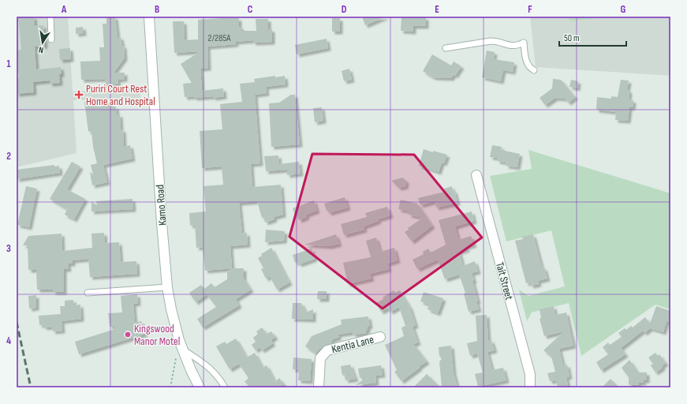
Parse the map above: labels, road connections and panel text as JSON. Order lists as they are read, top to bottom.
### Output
{
  "streets": {
    "main road": ["Kamo Road", "Tait Street", "Kentia Lane"]
  },
  "places": {
    "health": ["Puriri Court Rest Home and Hospital"],
    "other": ["Kingswood Manor Motel"]
  },
  "house_numbers": ["2/285A"],
  "scale_bar": "50 m",
  "north": "bottom",
  "grid": {
    "columns": [
      "A",
      "B",
      "C",
      "D",
      "E",
      "F",
      "G"
    ],
    "rows": [
      "1",
      "2",
      "3",
      "4"
    ]
  }
}
